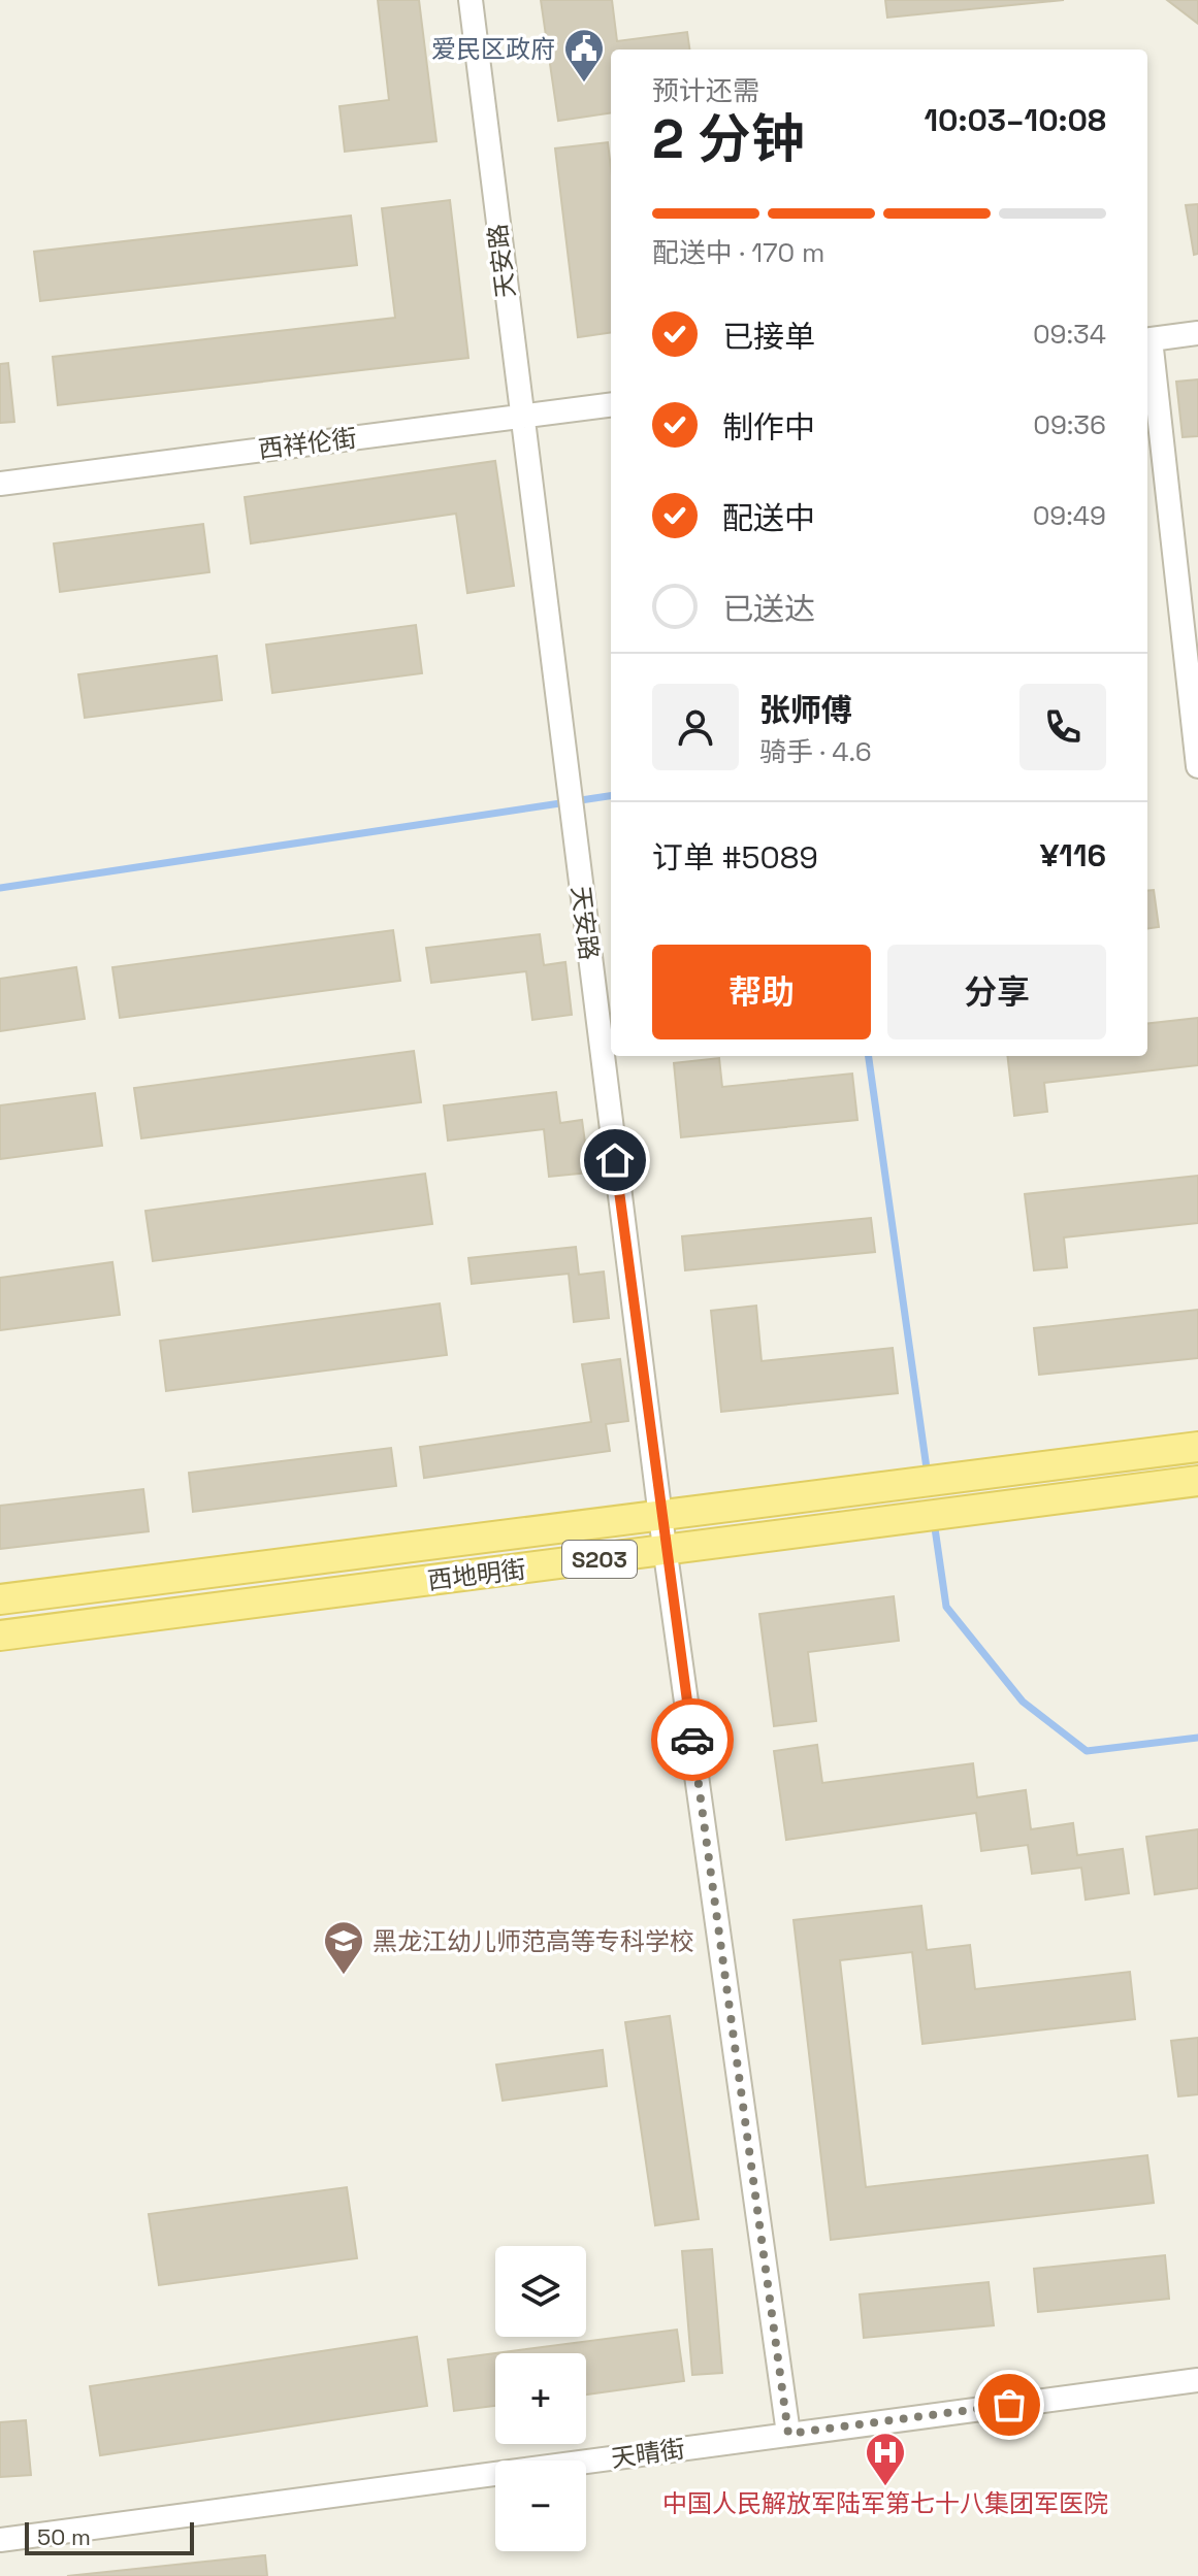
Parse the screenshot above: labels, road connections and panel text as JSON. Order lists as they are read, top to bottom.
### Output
{
  "streets": {
    "main road": ["S203", "西地明街"],
    "street": ["天安路", "西祥伦街", "天晴街"]
  },
  "crossings": [
    ["天安路", "西祥伦街"],
    ["天安路", "西地明街"],
    ["天安路", "天晴街"]
  ],
  "places": {
    "public building": ["爱民区政府"],
    "school or university": ["黑龙江幼儿师范高等专科学校"],
    "hospital": ["中国人民解放军陆军第七十八集团军医院"]
  },
  "scale_bar": "50 m",
  "page": {
    "heading": ["2 分钟", "预计还需", "10:03–10:08"],
    "panel": [
      "张师傅",
      "骑手 · 4.6",
      "订单 #5089",
      "¥116"
    ],
    "bar": "配送中 · 170 m",
    "list": [
      ["已接单", "09:34"],
      ["制作中", "09:36"],
      ["配送中", "09:49"],
      "已送达"
    ],
    "buttons": ["帮助", "分享"],
    "map_buttons": ["+", "−"],
    "scale": "50 m"
  }
}
